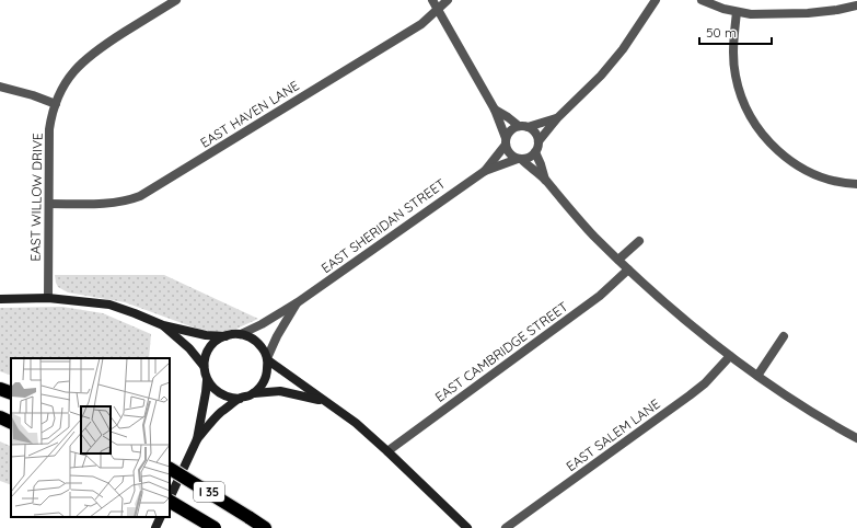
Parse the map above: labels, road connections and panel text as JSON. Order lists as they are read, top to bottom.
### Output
{
  "streets": {
    "highway": ["I 35"],
    "street": [
      "EAST HAVEN LANE",
      "EAST WILLOW DRIVE",
      "EAST SHERIDAN STREET",
      "EAST CAMBRIDGE STREET",
      "EAST SALEM LANE"
    ]
  },
  "crossings": [
    ["EAST HAVEN LANE", "EAST WILLOW DRIVE"]
  ],
  "scale_bar": "50 m"
}
